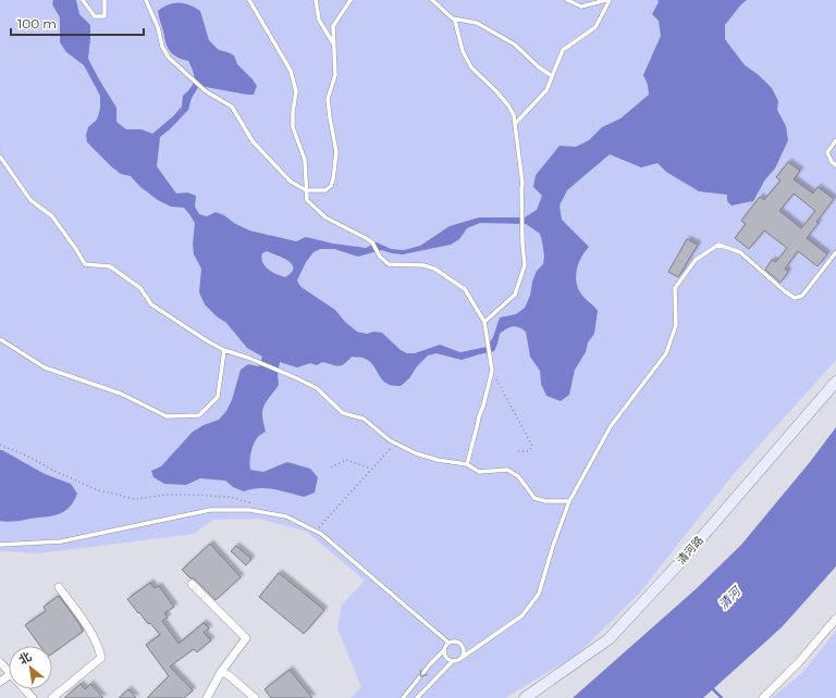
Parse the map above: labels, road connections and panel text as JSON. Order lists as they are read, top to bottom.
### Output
{
  "streets": {
    "street": ["清河路"]
  },
  "water": ["清河"],
  "scale_bar": "100 m",
  "north": "top left"
}
